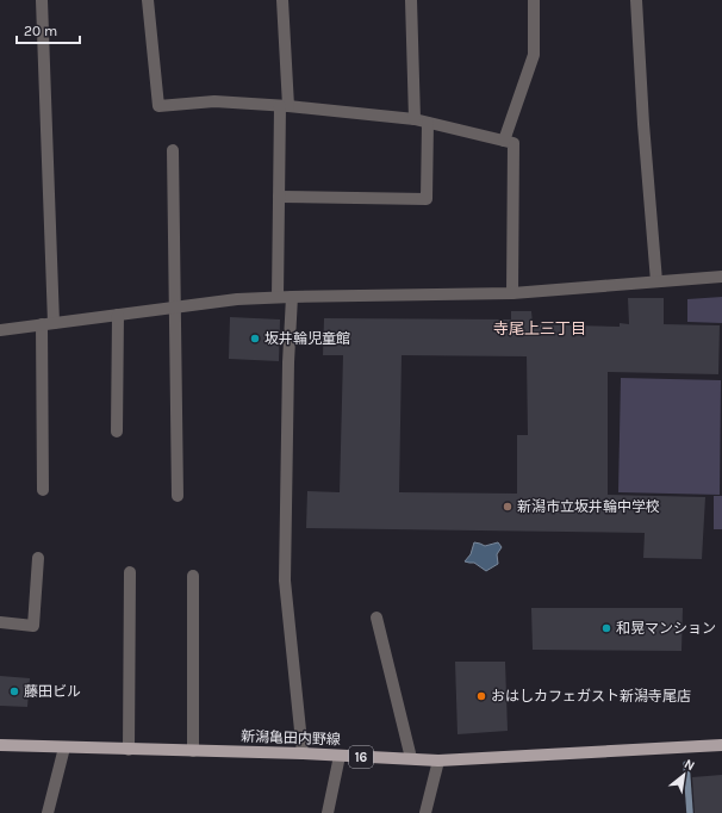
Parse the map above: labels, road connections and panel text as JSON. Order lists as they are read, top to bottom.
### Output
{
  "streets": {
    "main road": ["新潟亀田内野線", "16"]
  },
  "districts": ["寺尾上三丁目"],
  "places": [
    "坂井輪児童館",
    "新潟市立坂井輪中学校",
    "和晃マンション",
    "藤田ビル",
    "おはしカフェガスト新潟寺尾店"
  ],
  "scale_bar": "20 m",
  "north": "top right"
}
